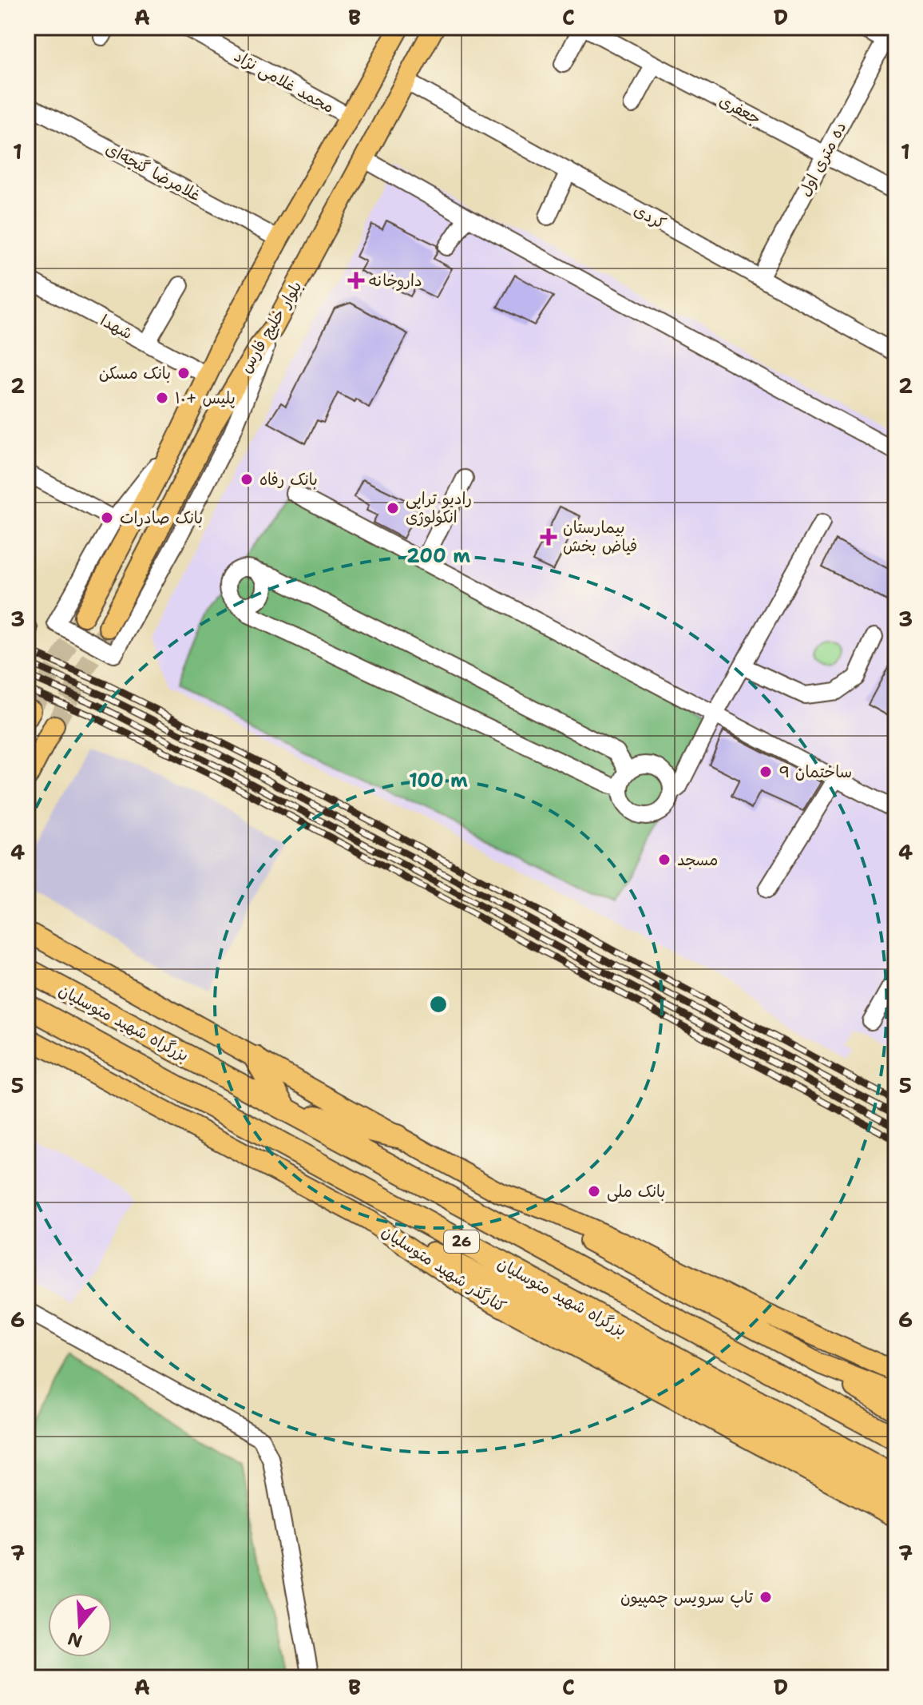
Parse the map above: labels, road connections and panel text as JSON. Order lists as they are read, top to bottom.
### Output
{
  "streets": {
    "highway": ["بزرگراه شهید متوسلیان", "26"],
    "main road": ["بلوار خلیج فارس", "کنارگذر شهید متوسلیان"],
    "street": [
      "محمد غلامی نژاد",
      "جعفری",
      "ده متری اول",
      "غلامرضا گنجه‌ای",
      "کردی",
      "شهدا"
    ]
  },
  "crossings": [
    ["محمد غلامی نژاد", "بلوار خلیج فارس"],
    ["جعفری", "ده متری اول"],
    ["ده متری اول", "کردی"],
    ["غلامرضا گنجه‌ای", "بلوار خلیج فارس"],
    ["کردی", "بلوار خلیج فارس"],
    ["شهدا", "بلوار خلیج فارس"]
  ],
  "places": {
    "health": ["داروخانه", "بیمارستان فیاض بخش"],
    "other": [
      "بانک مسکن",
      "پلیس +۱۰",
      "بانک رفاه",
      "رادیو تراپی انکولوژی",
      "بانک صادرات",
      "ساختمان 9",
      "مسجد",
      "بانک ملی",
      "تاپ سرویس چمپیون"
    ]
  },
  "north": "bottom",
  "grid": {
    "columns": [
      "A",
      "B",
      "C",
      "D"
    ],
    "rows": [
      "1",
      "2",
      "3",
      "4",
      "5",
      "6",
      "7"
    ]
  },
  "rings": ["200 m", "100 m"]
}
